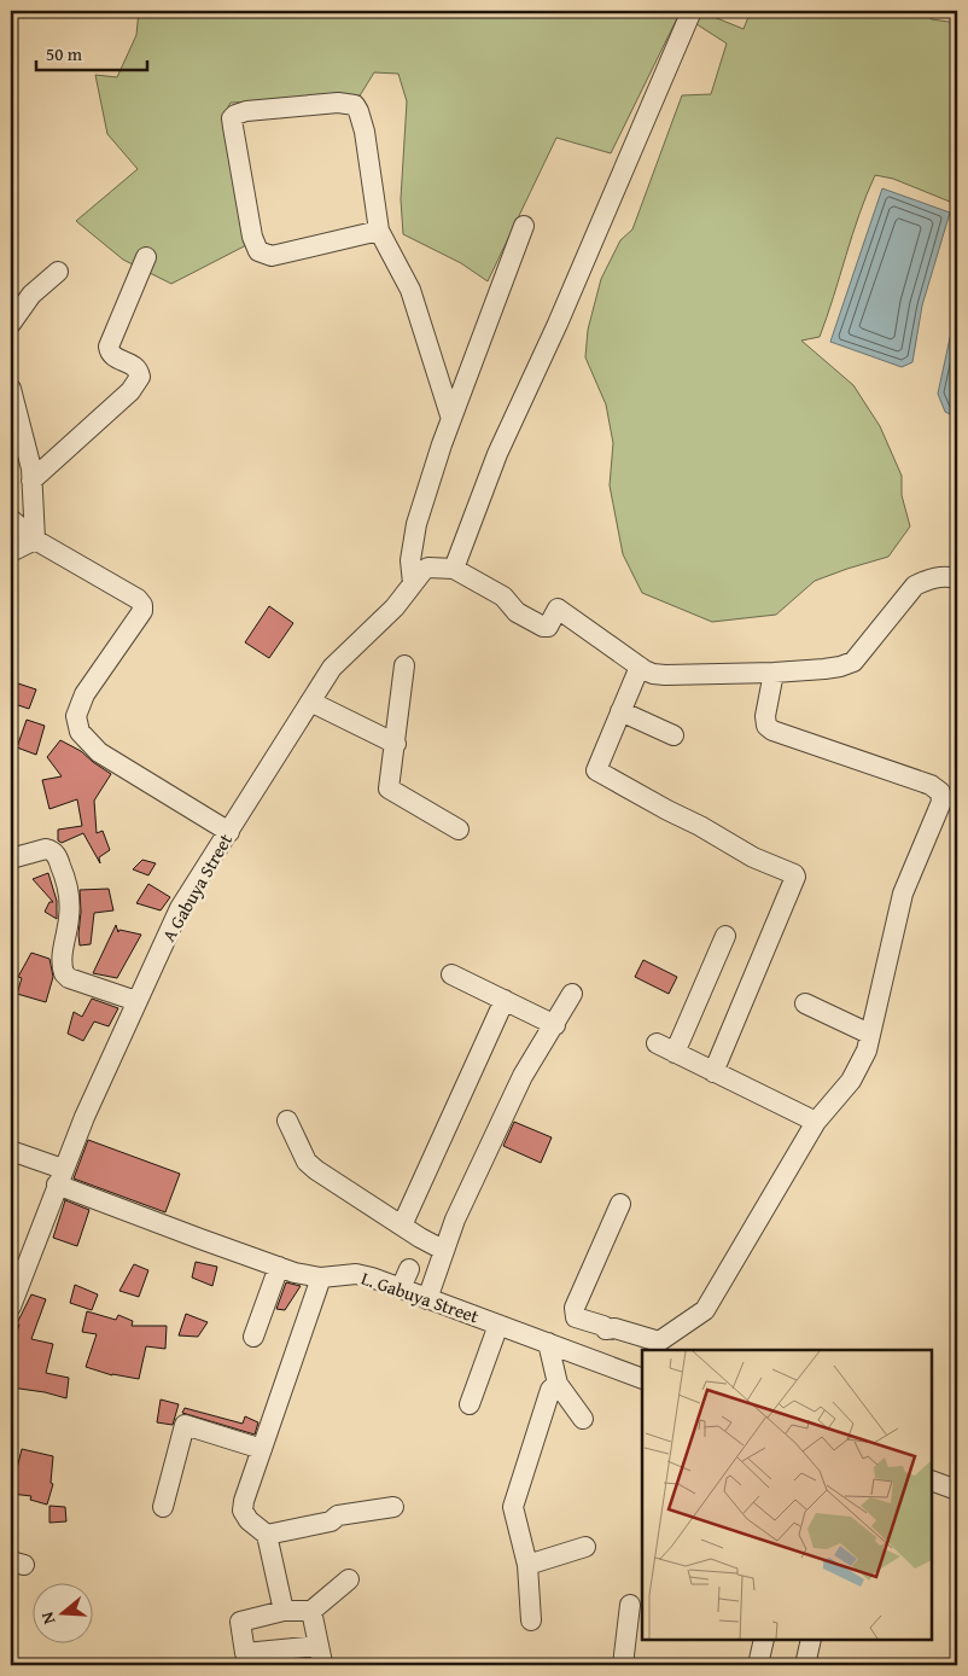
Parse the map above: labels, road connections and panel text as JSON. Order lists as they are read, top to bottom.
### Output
{
  "streets": {
    "street": ["A Gabuya Street", "L. Gabuya Street"]
  },
  "crossings": [
    ["A Gabuya Street", "L. Gabuya Street"]
  ],
  "scale_bar": "50 m",
  "north": "left"
}
